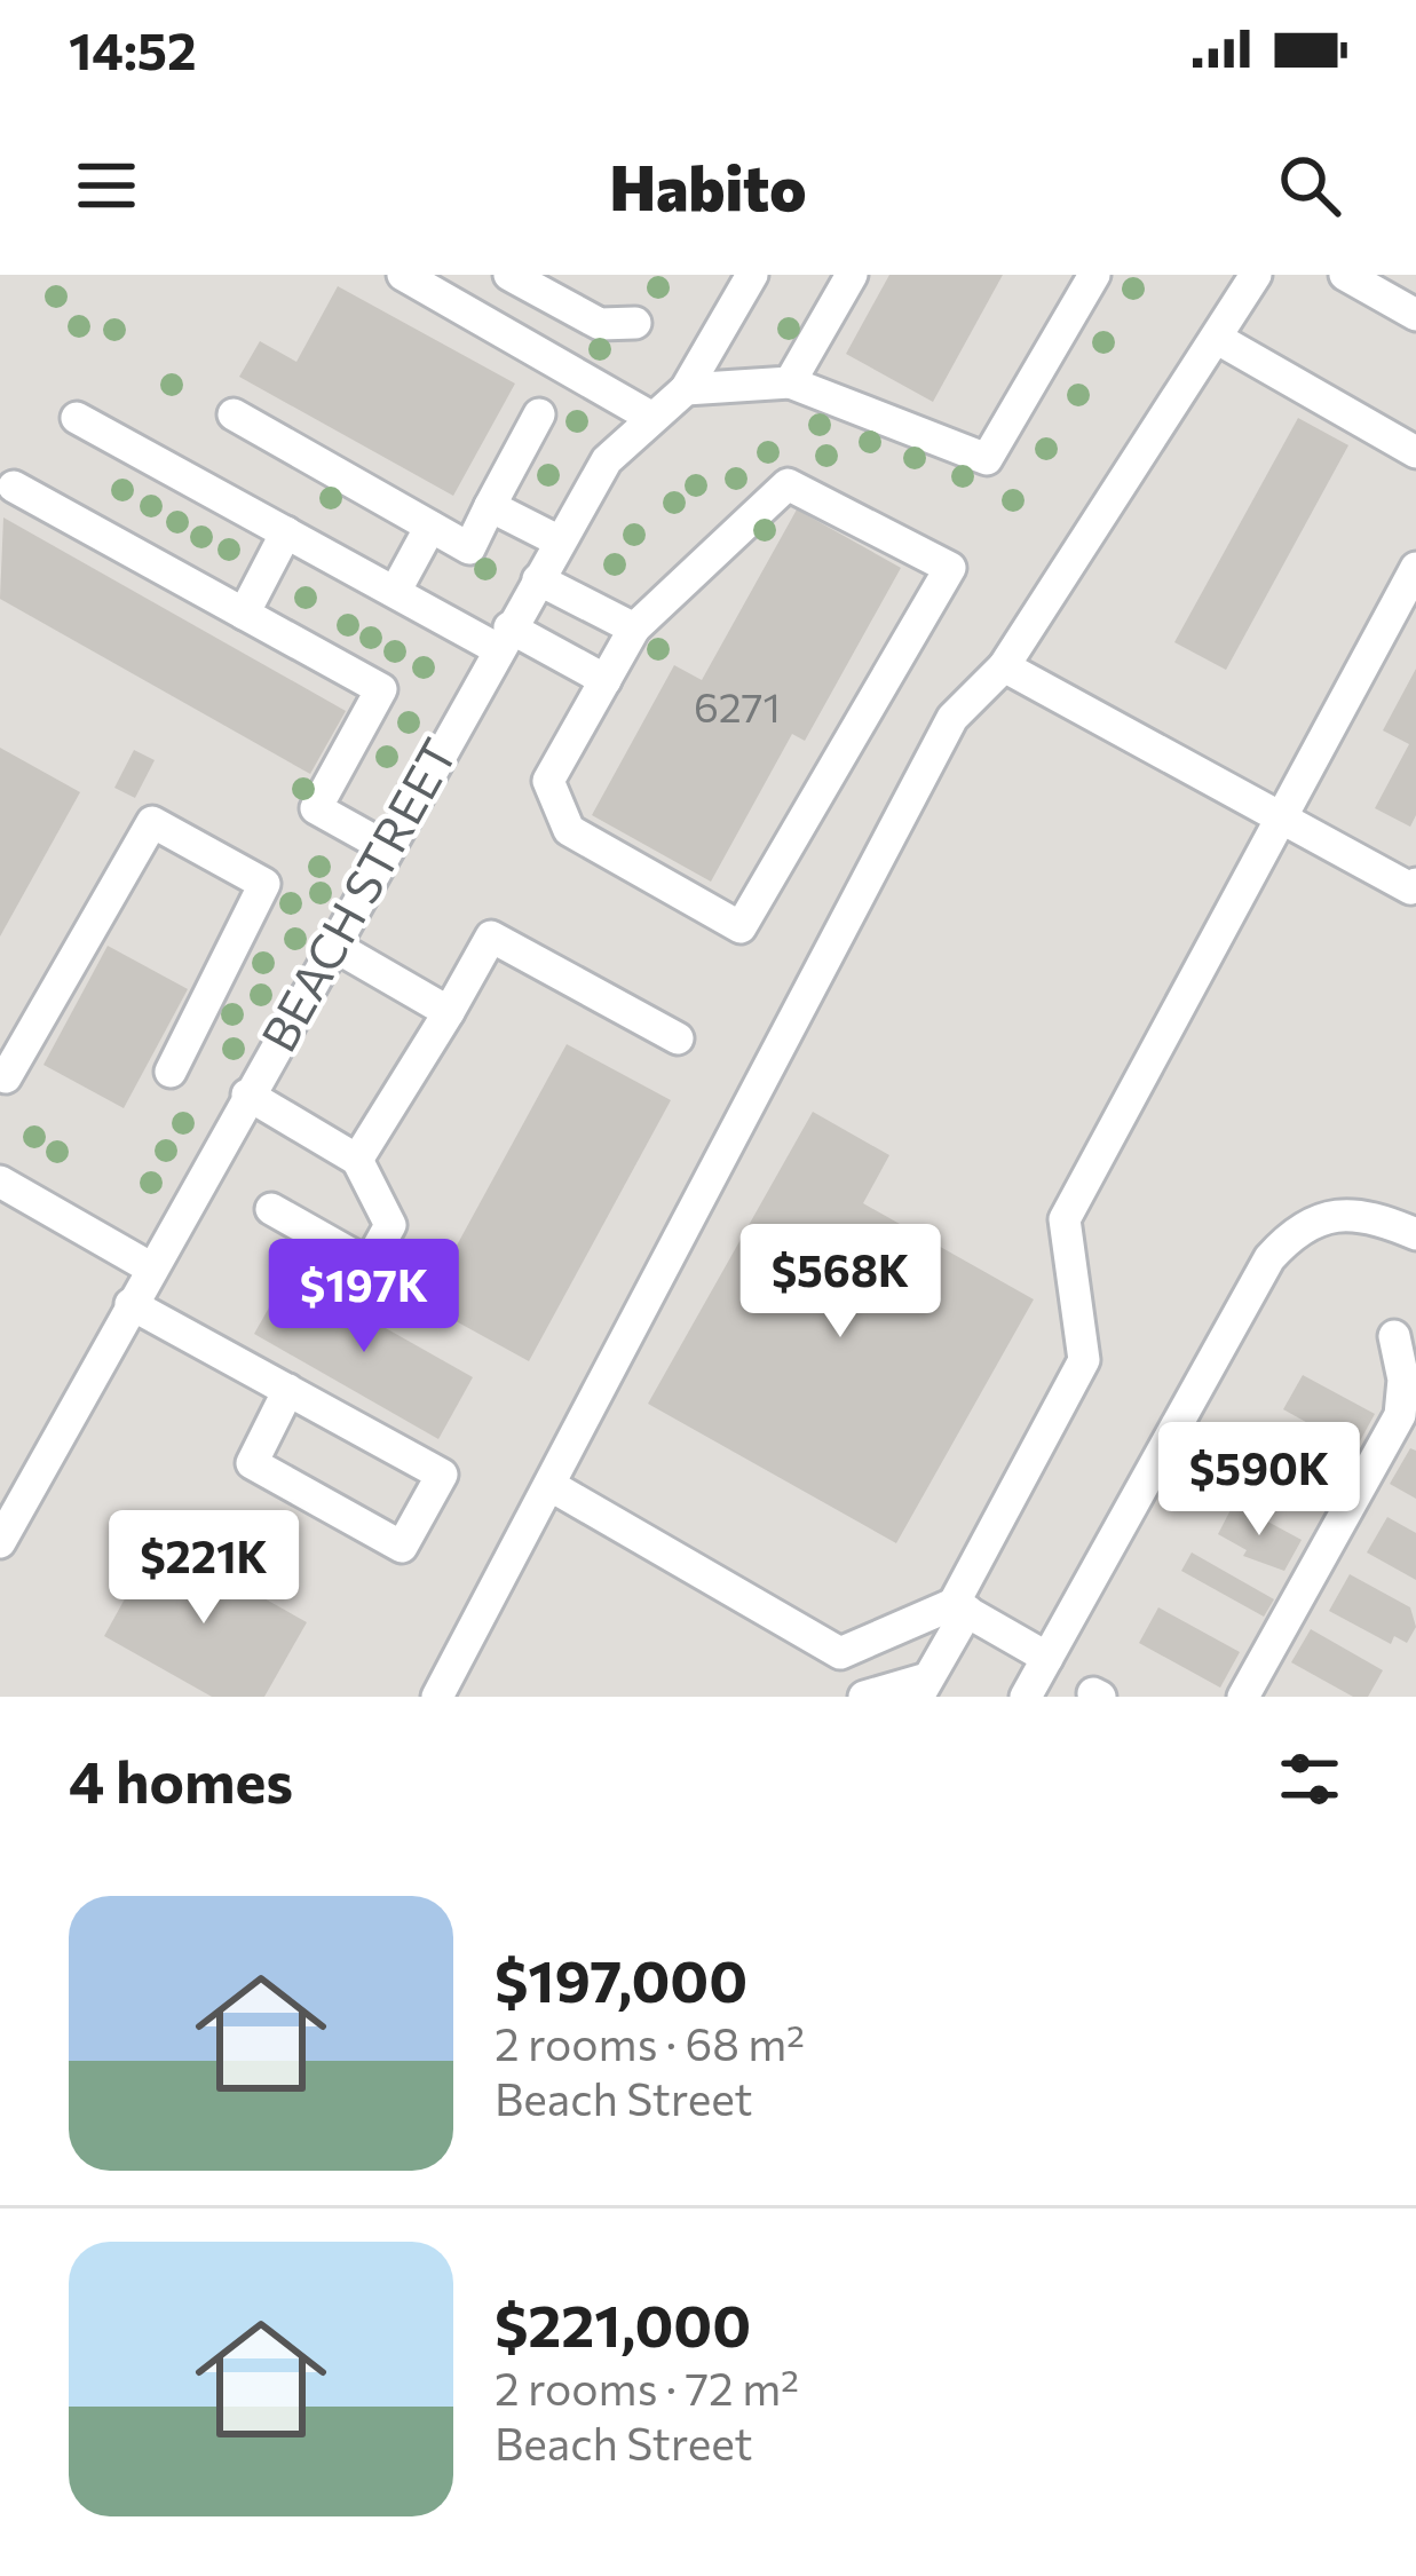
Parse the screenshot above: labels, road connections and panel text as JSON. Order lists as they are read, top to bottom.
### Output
{
  "streets": {
    "street": ["BEACH STREET"]
  },
  "house_numbers": ["6271"],
  "page": {
    "status": "14:52",
    "header": "Habito",
    "price": [
      "$568K",
      "$197K",
      "$590K",
      "$221K"
    ],
    "heading": "4 homes",
    "list": [
      {
        "name": "$197,000",
        "note": "2 rooms · 68 m² · Beach Street"
      },
      {
        "name": "$221,000",
        "note": "2 rooms · 72 m² · Beach Street"
      }
    ]
  }
}
